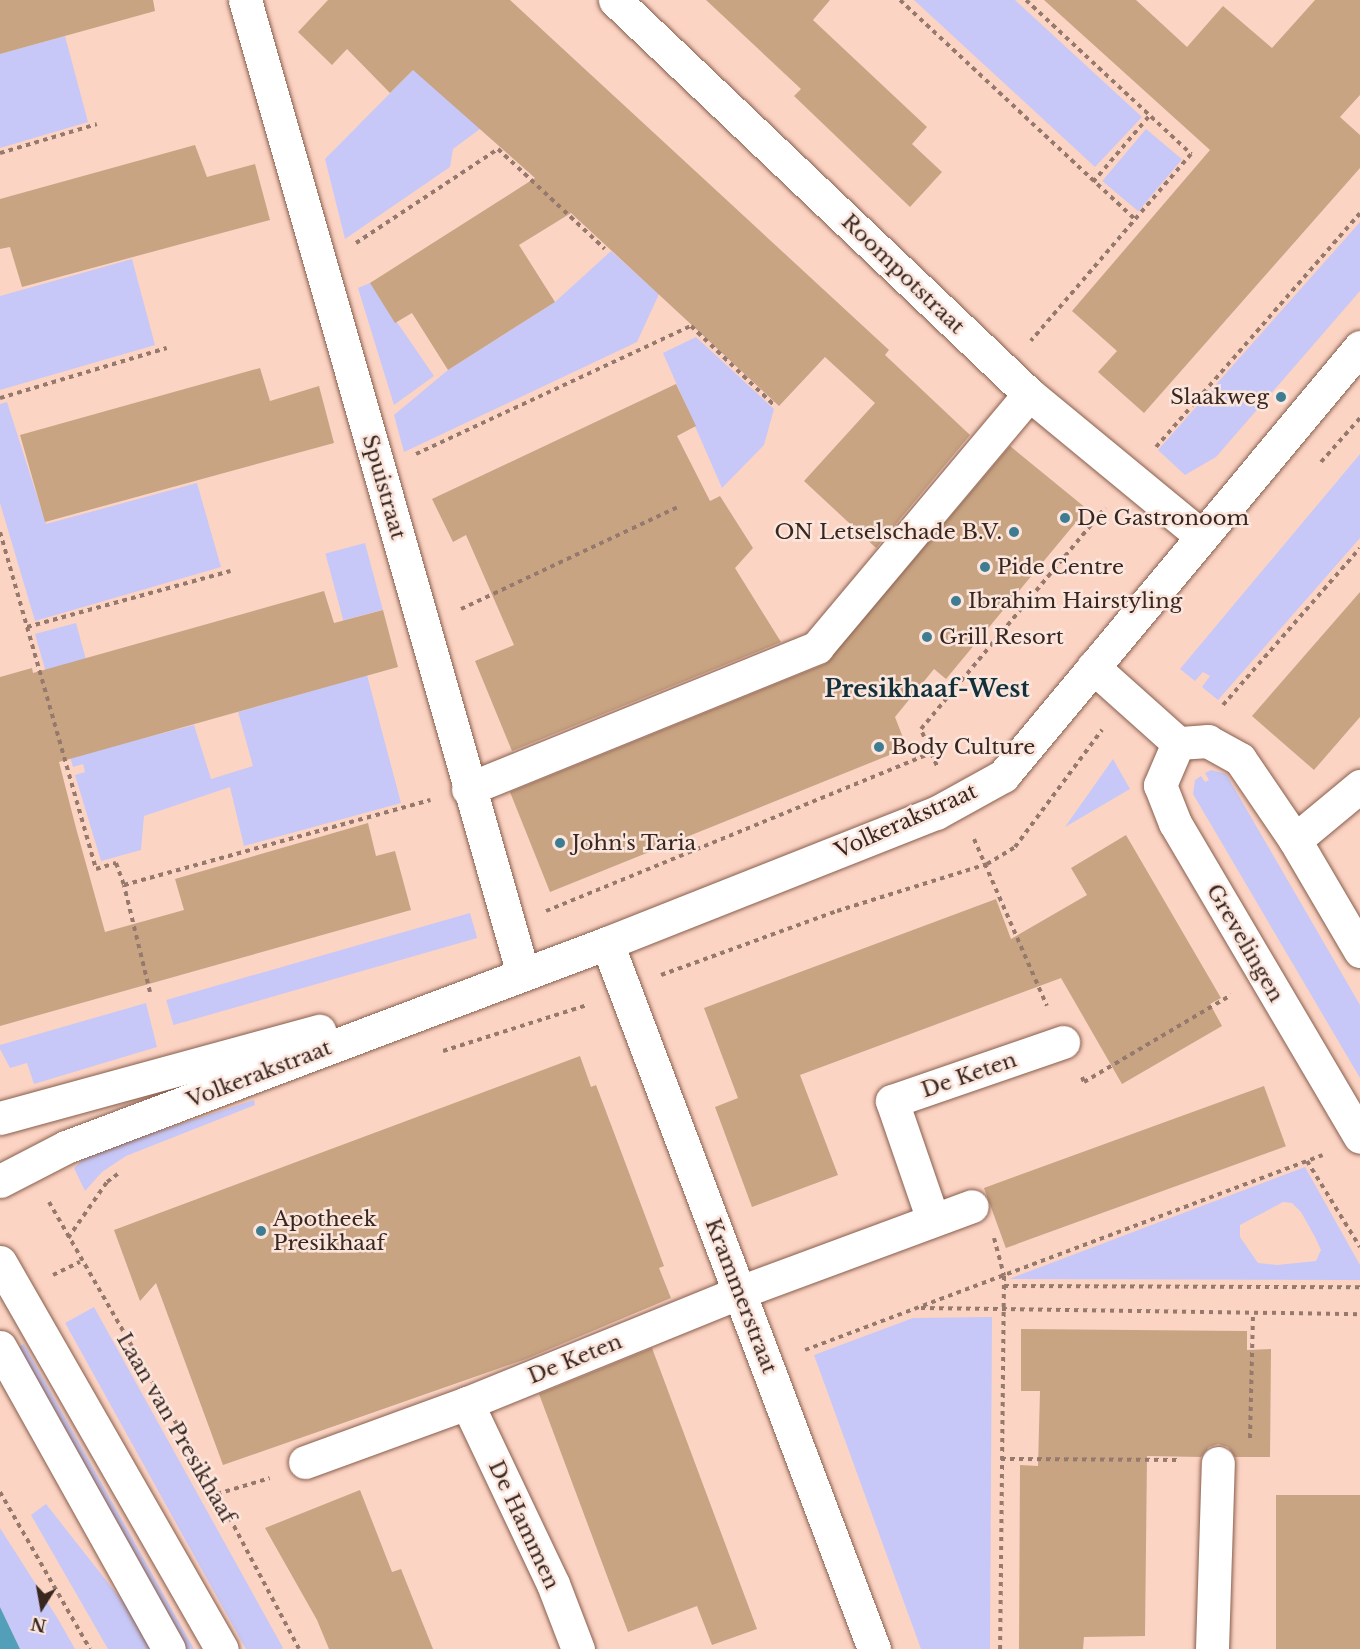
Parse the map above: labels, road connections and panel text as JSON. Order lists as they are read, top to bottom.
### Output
{
  "streets": {
    "street": [
      "Roompotstraat",
      "Spuistraat",
      "Volkerakstraat",
      "Grevelingen",
      "De Keten",
      "Krammerstraat",
      "De Hammen"
    ],
    "path": ["Laan van Presikhaaf"]
  },
  "crossings": [
    ["Roompotstraat", "Volkerakstraat"],
    ["Spuistraat", "Volkerakstraat"],
    ["Volkerakstraat", "Krammerstraat"],
    ["De Keten", "Krammerstraat"],
    ["De Keten", "De Hammen"]
  ],
  "districts": ["Presikhaaf-West"],
  "places": [
    "Slaakweg",
    "De Gastronoom",
    "ON Letselschade B.V.",
    "Pide Centre",
    "Ibrahim Hairstyling",
    "Grill Resort",
    "Body Culture",
    "John's Taria",
    "Apotheek Presikhaaf"
  ],
  "north": "bottom"
}
